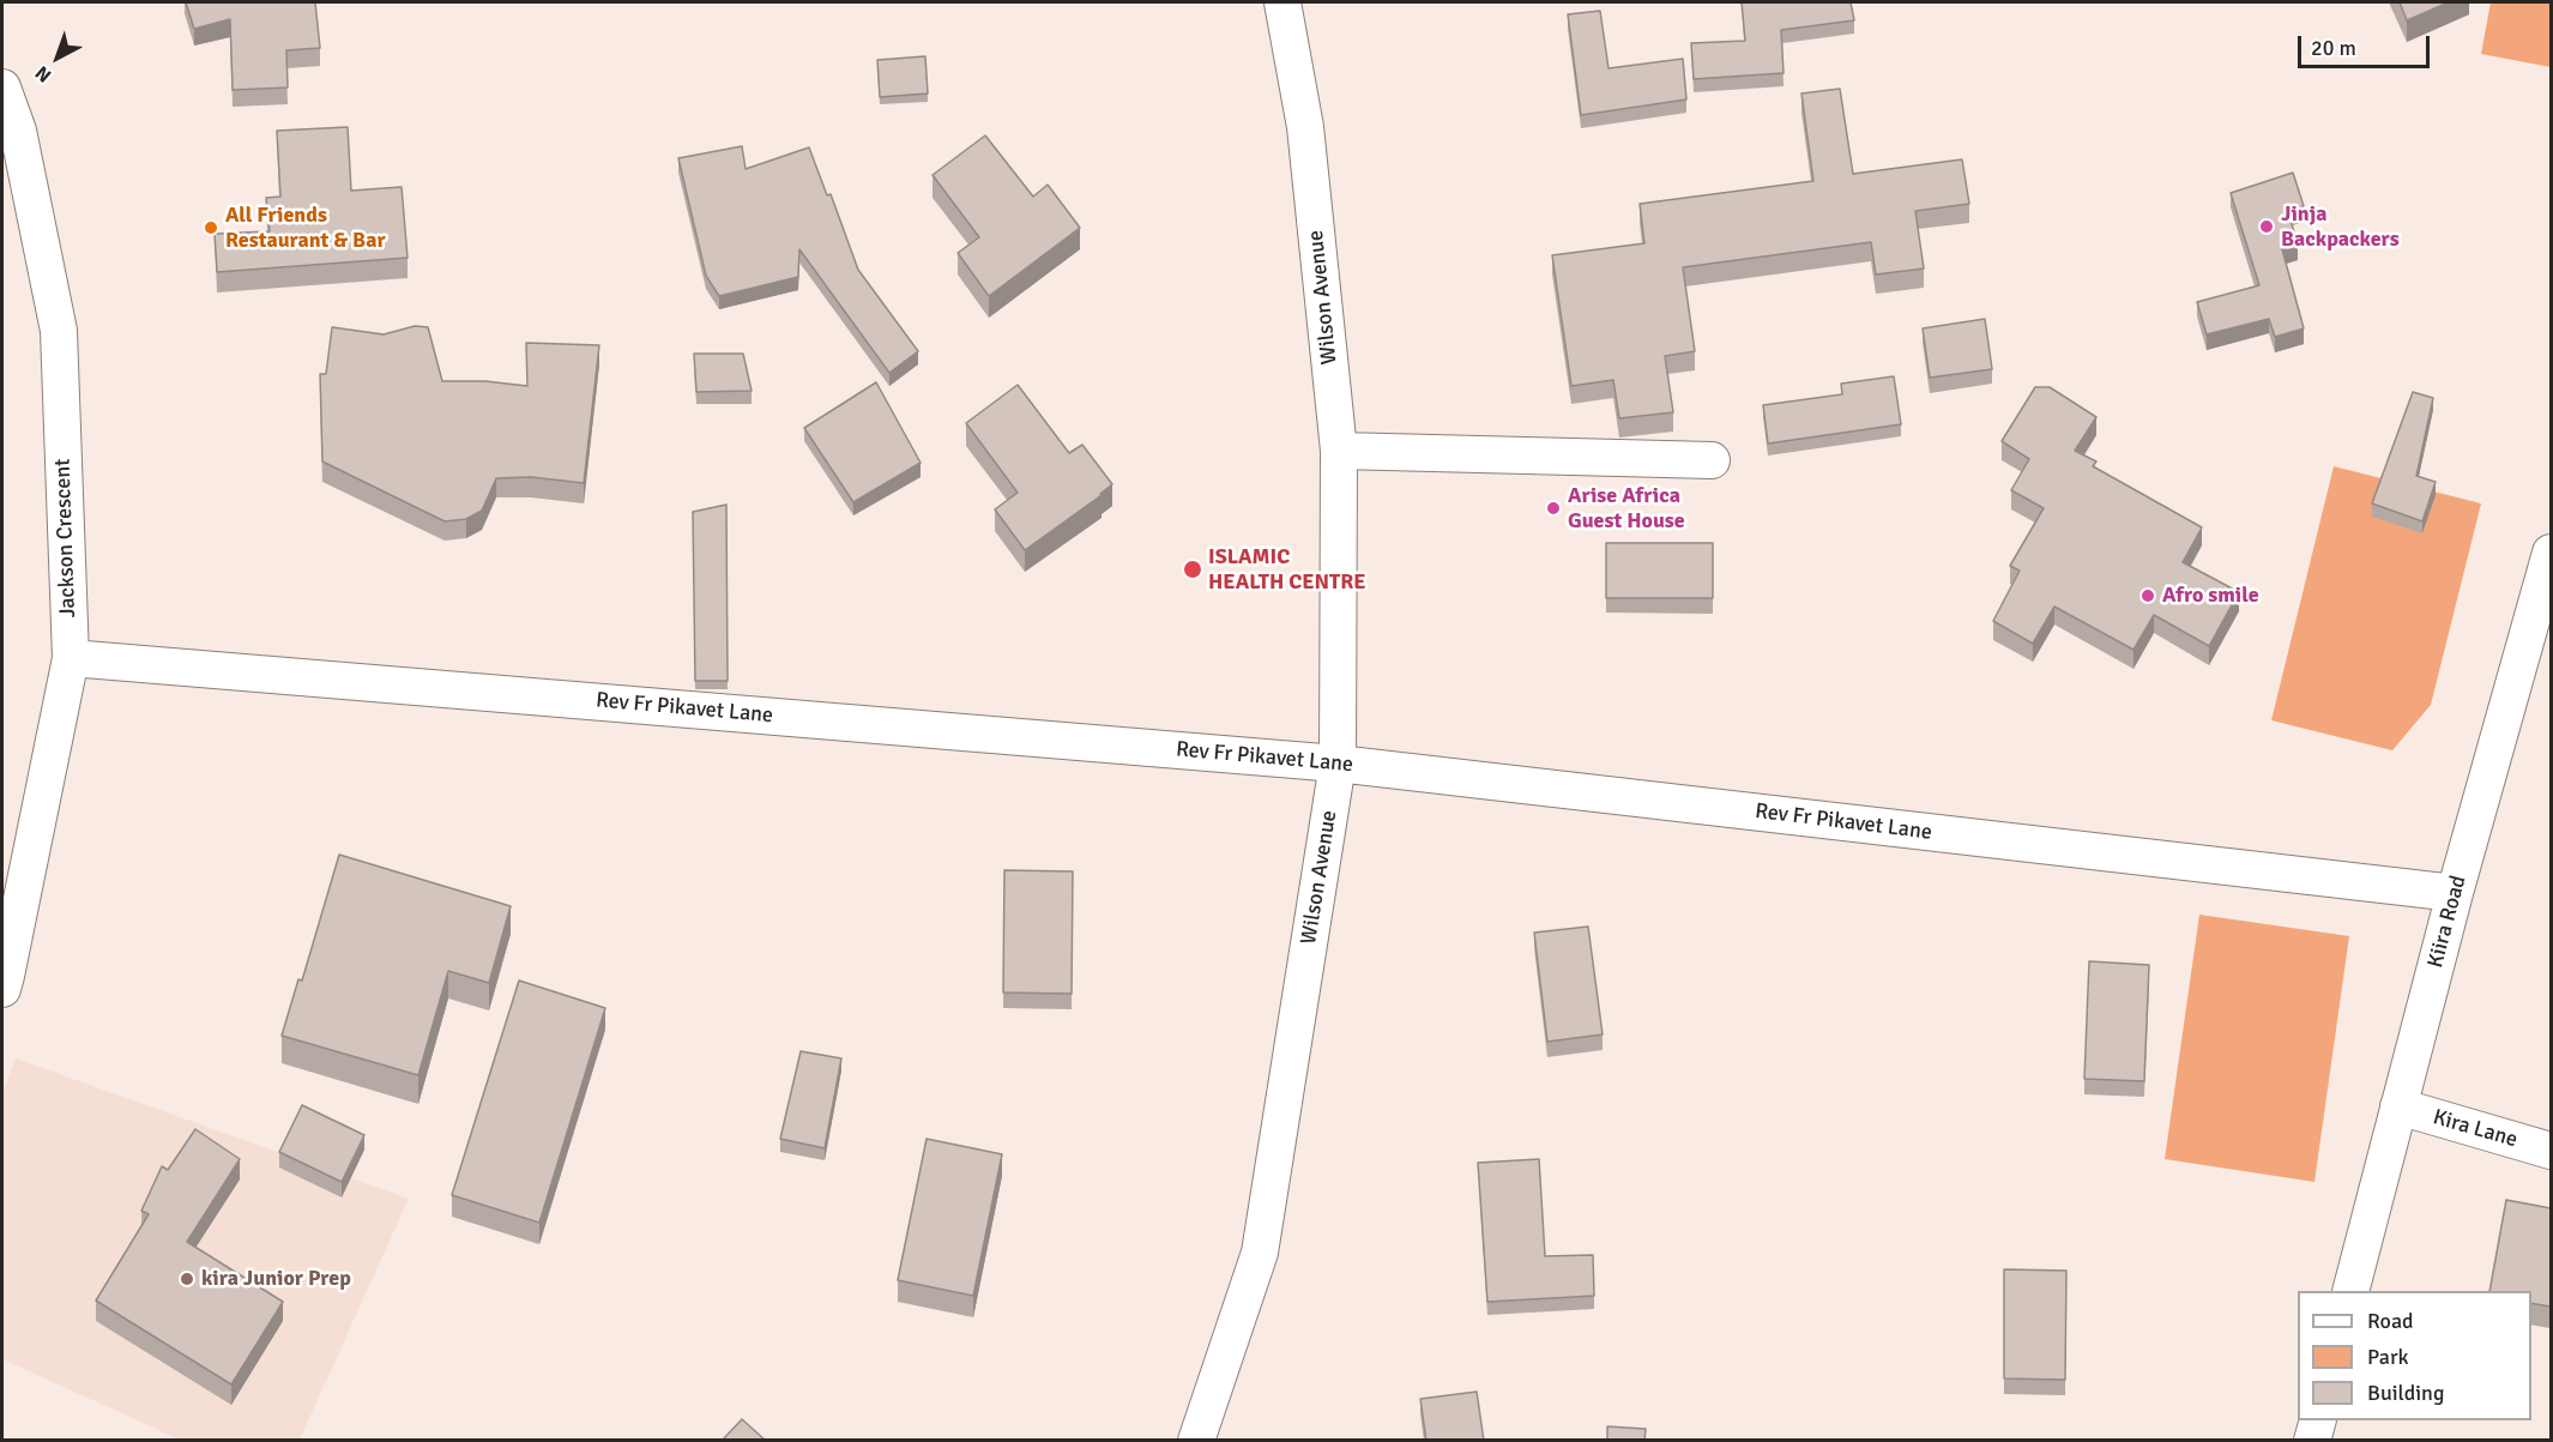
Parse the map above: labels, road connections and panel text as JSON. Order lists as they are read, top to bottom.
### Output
{
  "streets": {
    "street": [
      "Wilson Avenue",
      "Jackson Crescent",
      "Rev Fr Pikavet Lane",
      "Kiira Road",
      "Kira Lane"
    ]
  },
  "crossings": [
    ["Wilson Avenue", "Rev Fr Pikavet Lane"],
    ["Jackson Crescent", "Rev Fr Pikavet Lane"],
    ["Rev Fr Pikavet Lane", "Kiira Road"],
    ["Kiira Road", "Kira Lane"]
  ],
  "places": [
    "Jinja Backpackers",
    "All Friends Restaurant & Bar",
    "Arise Africa Guest House",
    "ISLAMIC HEALTH CENTRE",
    "Afro smile",
    "kira Junior Prep"
  ],
  "legend": ["Road", "Park", "Building"],
  "scale_bar": "20 m",
  "north": "bottom left"
}
